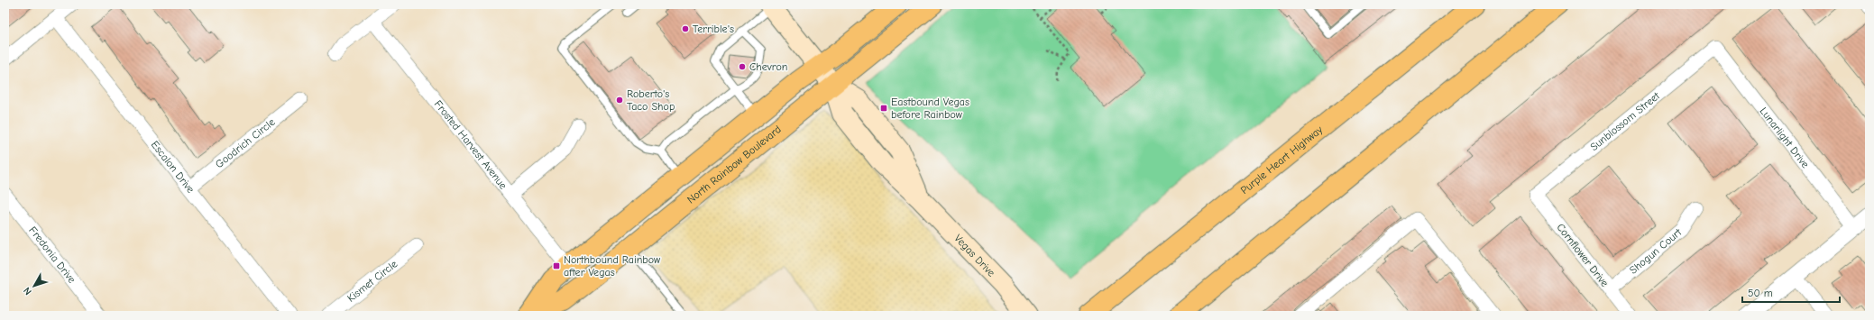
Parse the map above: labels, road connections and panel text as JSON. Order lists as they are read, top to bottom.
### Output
{
  "streets": {
    "main road": ["Purple Heart Highway", "North Rainbow Boulevard", "Vegas Drive"],
    "street": [
      "Sunblossom Street",
      "Lunarlight Drive",
      "Goodrich Circle",
      "Frosted Harvest Avenue",
      "Escalon Drive",
      "Shogun Court",
      "Fredonia Drive",
      "Cornflower Drive",
      "Kismet Circle"
    ]
  },
  "crossings": [
    ["Sunblossom Street", "Lunarlight Drive"],
    ["Sunblossom Street", "Cornflower Drive"],
    ["Goodrich Circle", "Escalon Drive"],
    ["Frosted Harvest Avenue", "North Rainbow Boulevard"],
    ["North Rainbow Boulevard", "Vegas Drive"],
    ["Shogun Court", "Cornflower Drive"]
  ],
  "places": {
    "other": ["Terrible's", "Chevron", "Roberto's Taco Shop"],
    "transit": ["Eastbound Vegas before Rainbow", "Northbound Rainbow after Vegas"]
  },
  "scale_bar": "50 m",
  "north": "bottom left"
}
